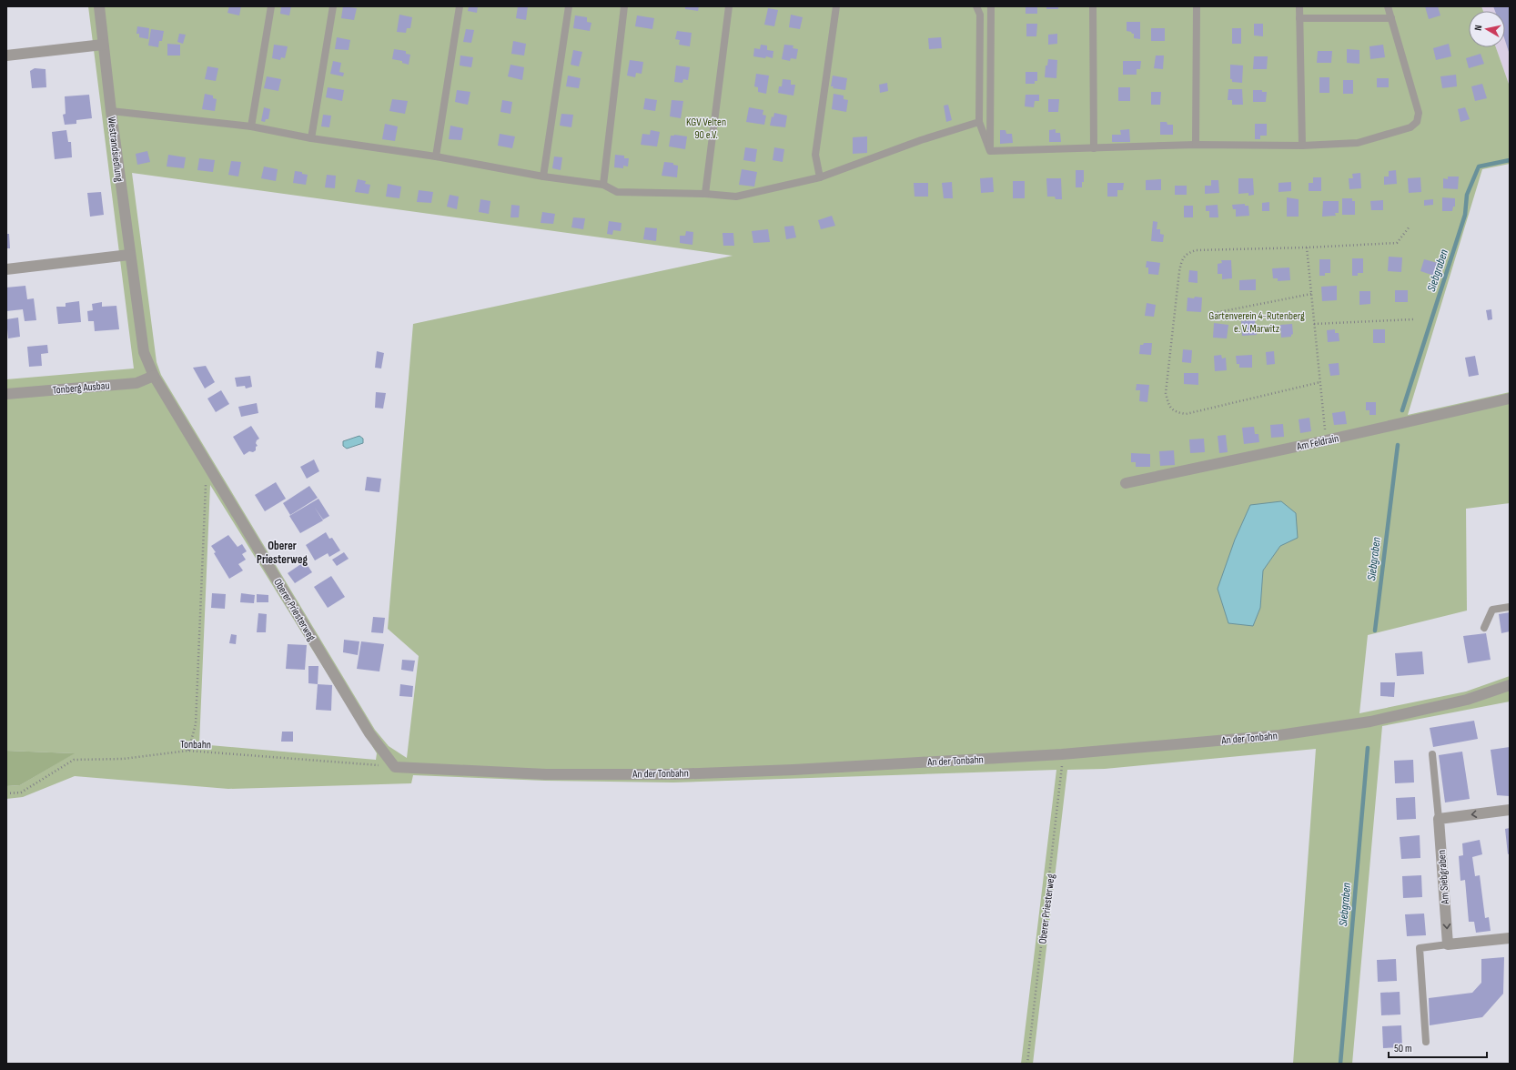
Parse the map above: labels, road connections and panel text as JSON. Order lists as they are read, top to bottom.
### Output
{
  "streets": {
    "street": [
      "Westrandsiedlung",
      "Tonberg Ausbau",
      "Am Feldrain",
      "Oberer Priesterweg",
      "An der Tonbahn",
      "Am Siebgraben"
    ],
    "path": ["Tonbahn"]
  },
  "crossings": [
    ["Westrandsiedlung", "Tonberg Ausbau"],
    ["Westrandsiedlung", "Oberer Priesterweg"],
    ["Tonberg Ausbau", "Oberer Priesterweg"],
    ["Oberer Priesterweg", "An der Tonbahn"],
    ["Oberer Priesterweg", "Tonbahn"],
    ["An der Tonbahn", "Tonbahn"]
  ],
  "one_way": ["Am Siebgraben"],
  "districts": ["Oberer Priesterweg"],
  "water": ["Siebgraben"],
  "parks": ["KGV Velten 90 e.V.", "Gartenverein 4-Rutenberg e. V. Marwitz"],
  "scale_bar": "50 m",
  "north": "left"
}
